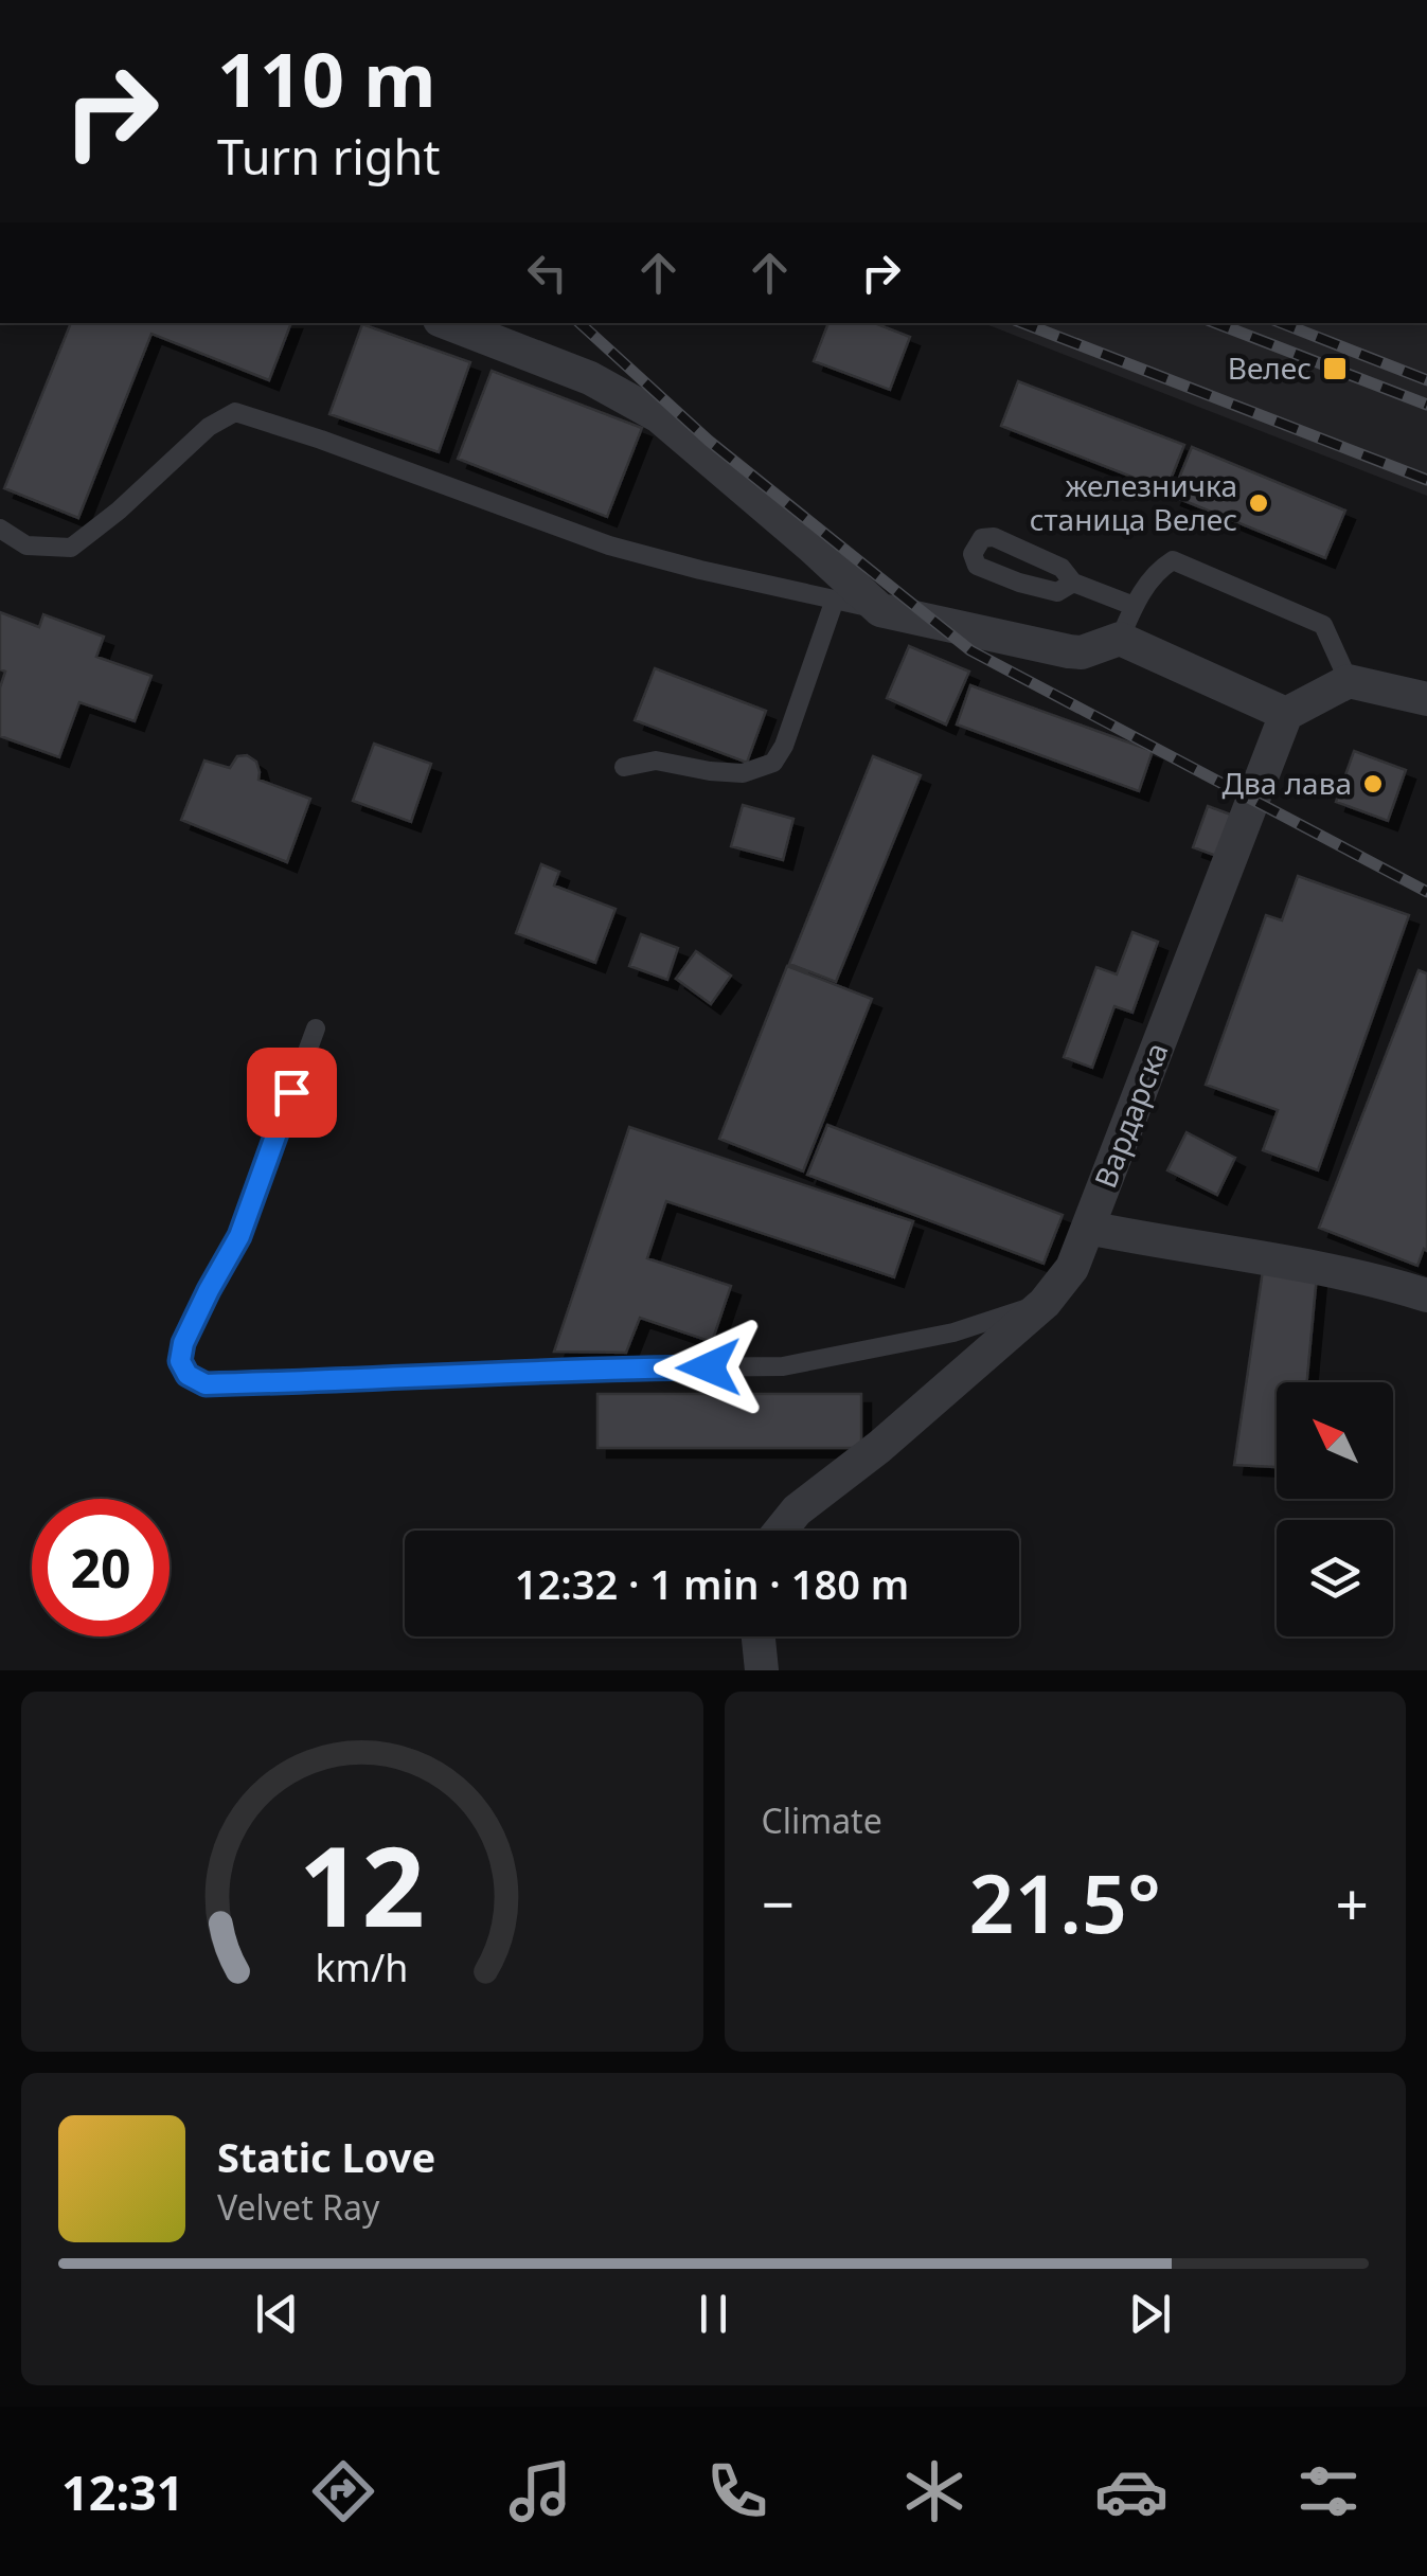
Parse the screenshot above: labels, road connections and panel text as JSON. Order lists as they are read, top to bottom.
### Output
{
  "streets": {
    "street": ["Вардарска"]
  },
  "places": {
    "transit": ["Велес"],
    "other": ["железничка станица Велес", "Два лава"]
  },
  "north": "top left",
  "page": {
    "turn": ["110 m", "Turn right"],
    "limit": "20",
    "trip": "12:32 · 1 min · 180 m",
    "tile": "Climate",
    "heat": ["−", "21.5°", "+"],
    "song": ["Static Love", "Velvet Ray"],
    "tabs": "12:31",
    "gauge": ["12", "km/h"]
  }
}
